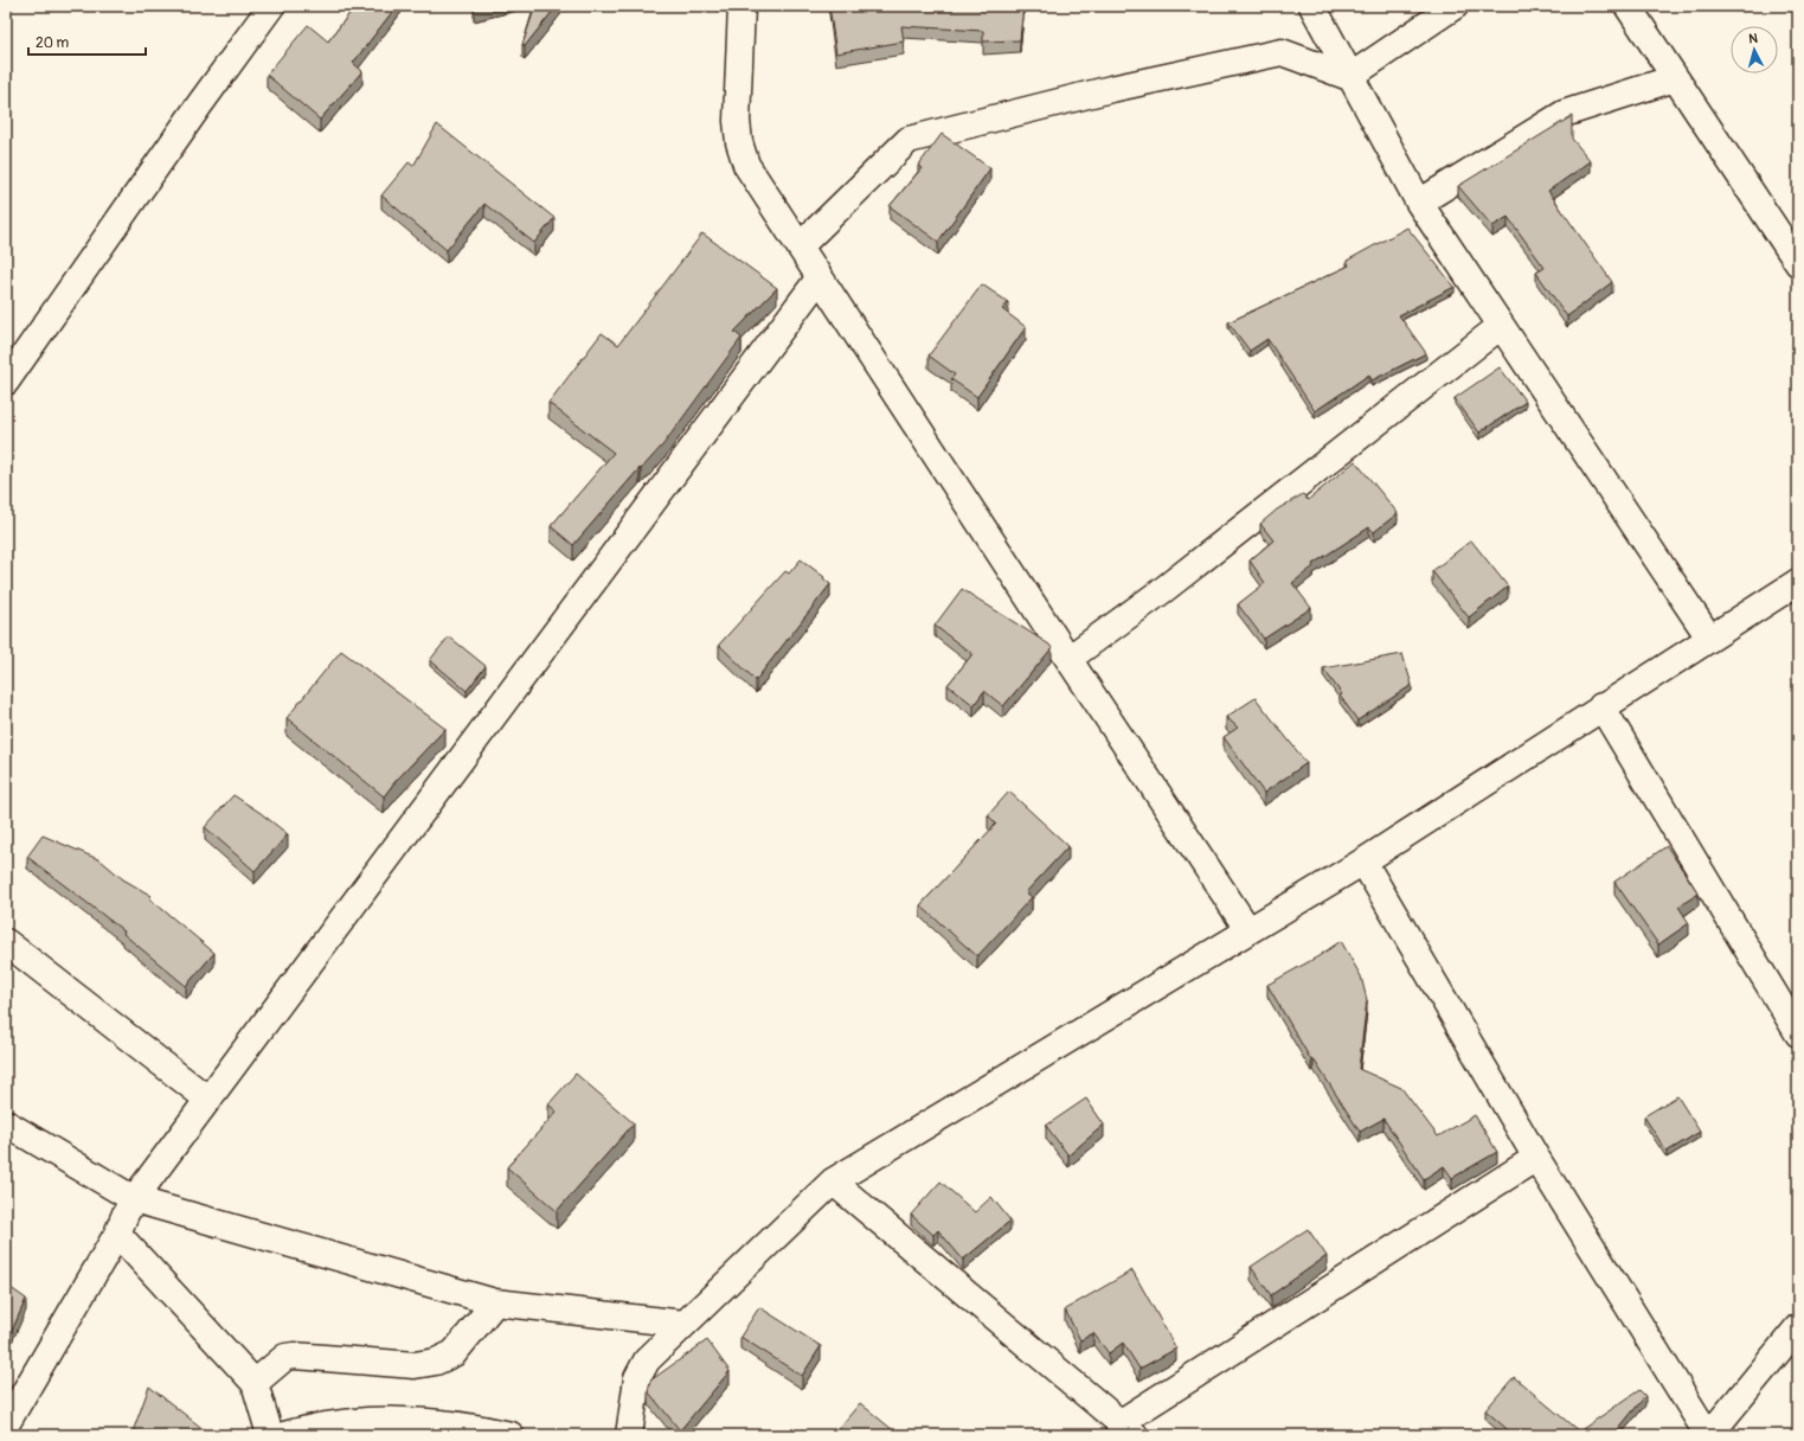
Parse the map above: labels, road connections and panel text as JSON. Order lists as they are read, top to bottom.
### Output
{
  "scale_bar": "20 m",
  "north": "top"
}
